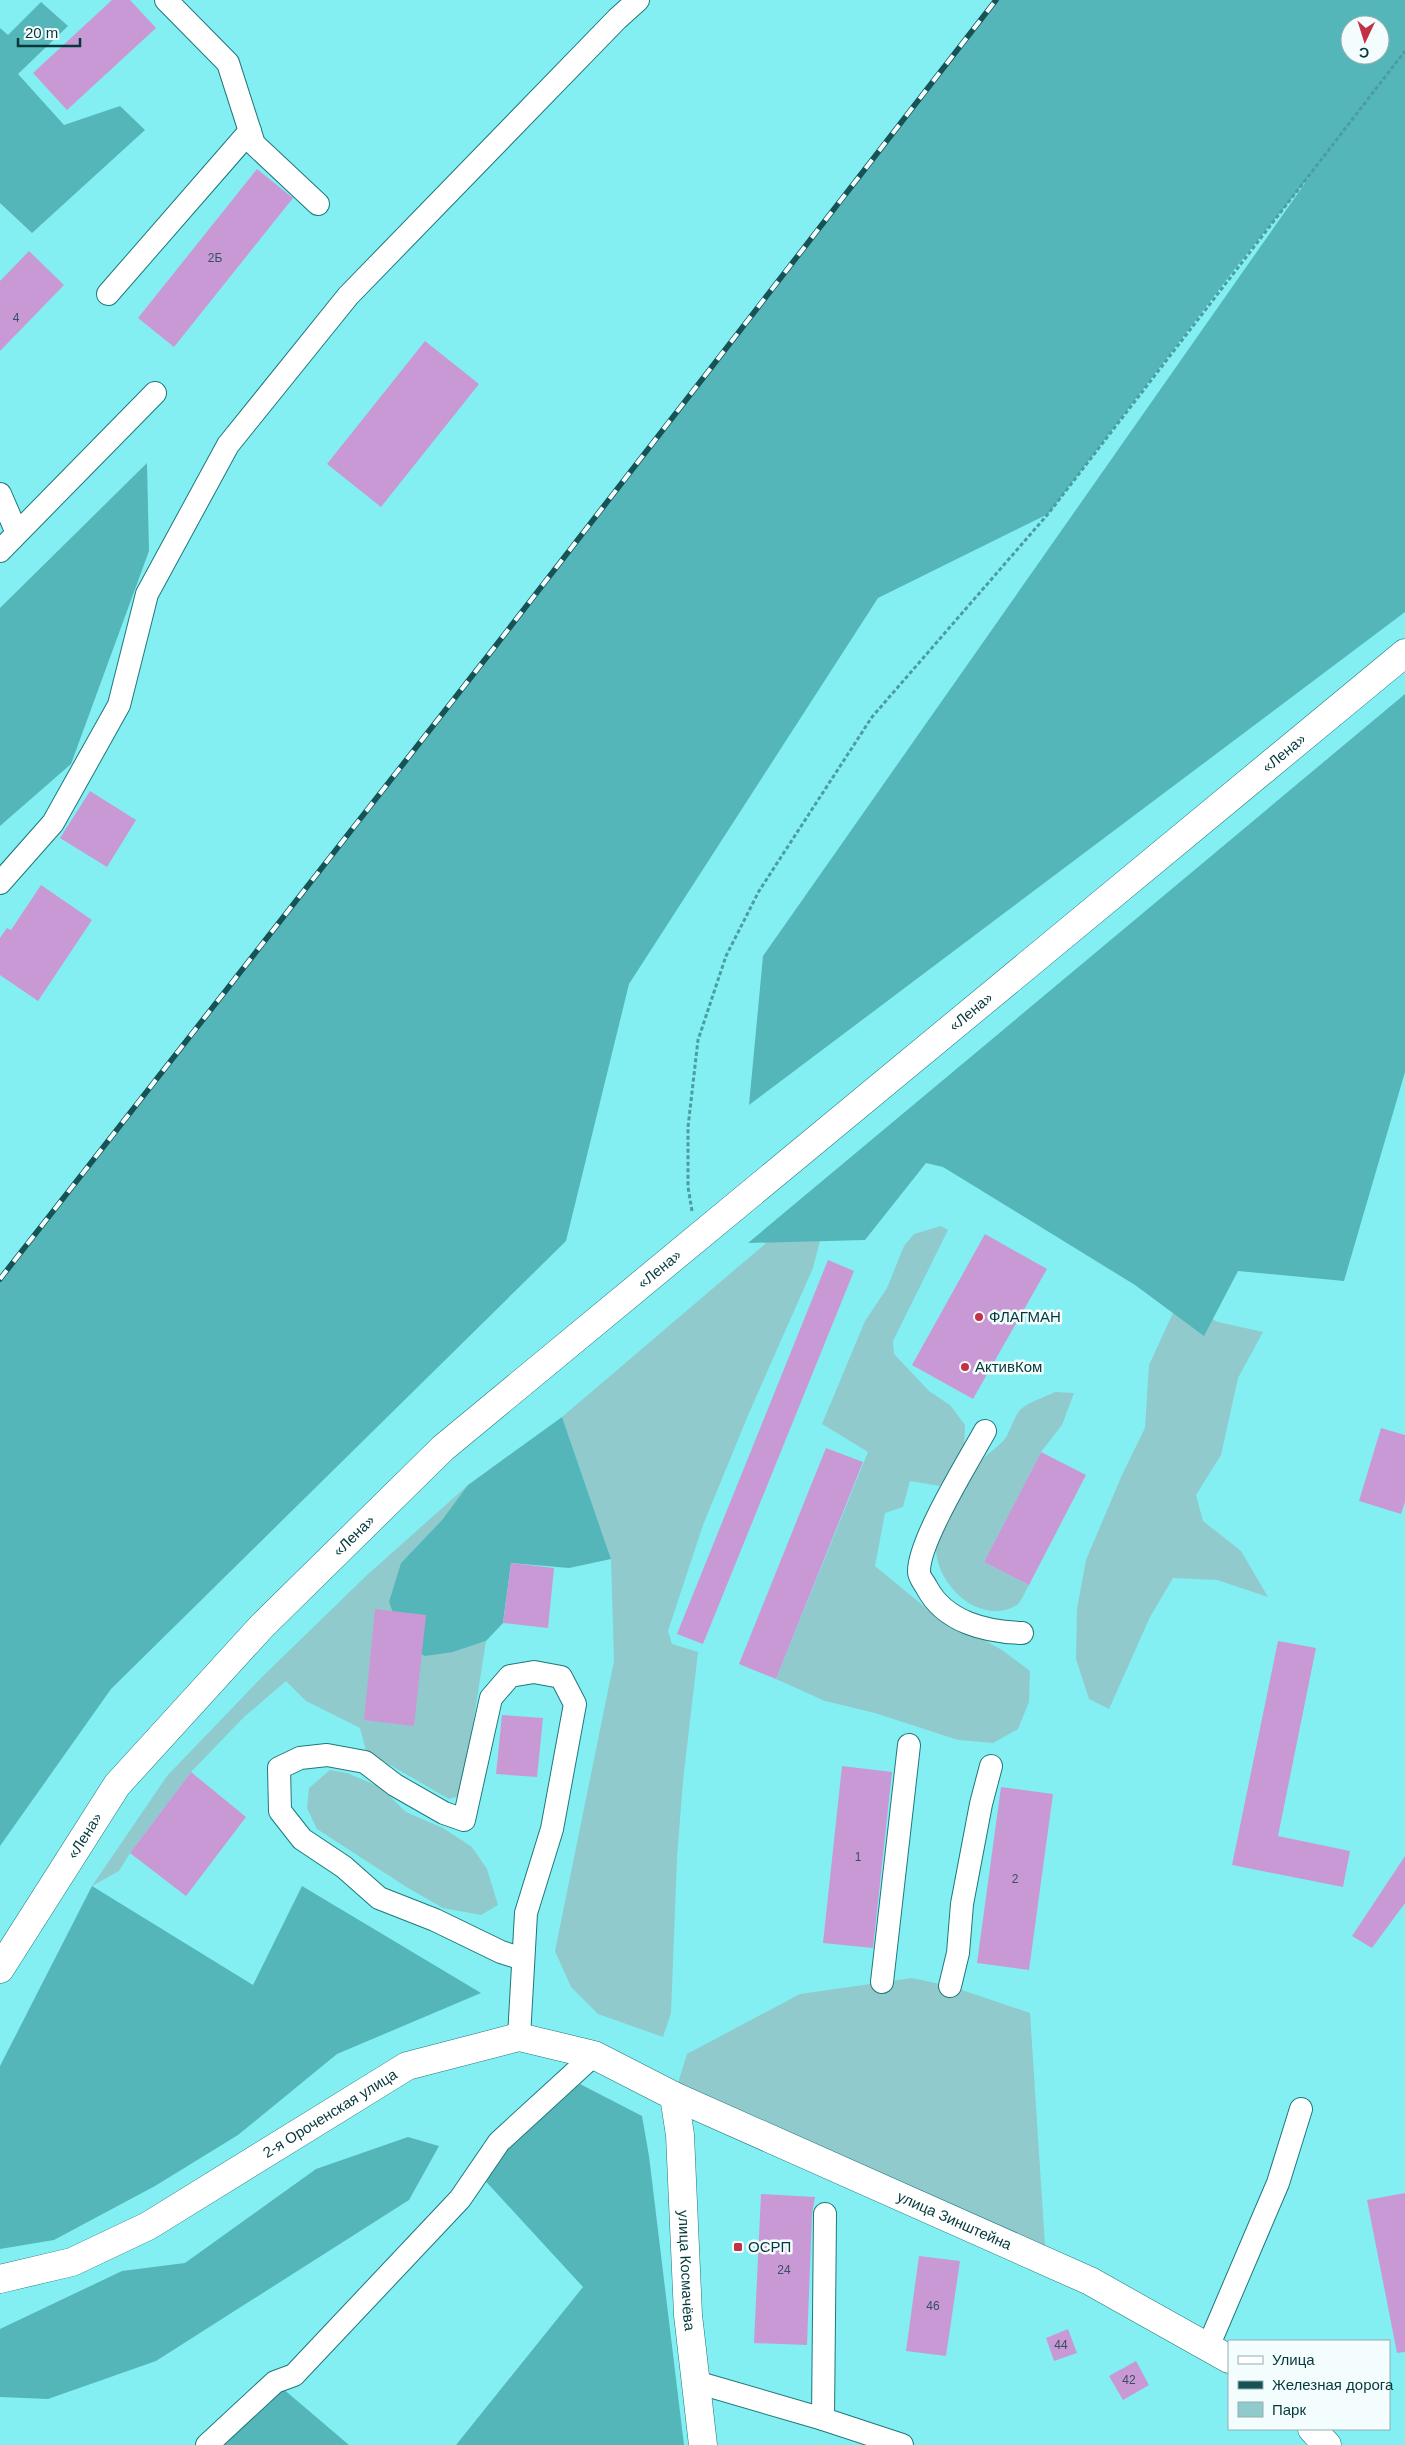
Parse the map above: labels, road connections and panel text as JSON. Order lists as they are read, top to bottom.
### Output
{
  "streets": {
    "main road": [
      "«Лена»",
      "2-я Ороченская улица",
      "улица Зинштейна",
      "улица Космачёва"
    ]
  },
  "crossings": [
    ["2-я Ороченская улица", "улица Зинштейна"],
    ["2-я Ороченская улица", "улица Космачёва"],
    ["улица Зинштейна", "улица Космачёва"]
  ],
  "places": {
    "other": ["ФЛАГМАН", "АктивКом"],
    "transit": ["ОСРП"]
  },
  "house_numbers": [
    "2Б",
    "4",
    "1",
    "2",
    "24",
    "46",
    "44",
    "42"
  ],
  "legend": ["Улица", "Железная дорога", "Парк"],
  "scale_bar": "20 m",
  "north": "bottom"
}
